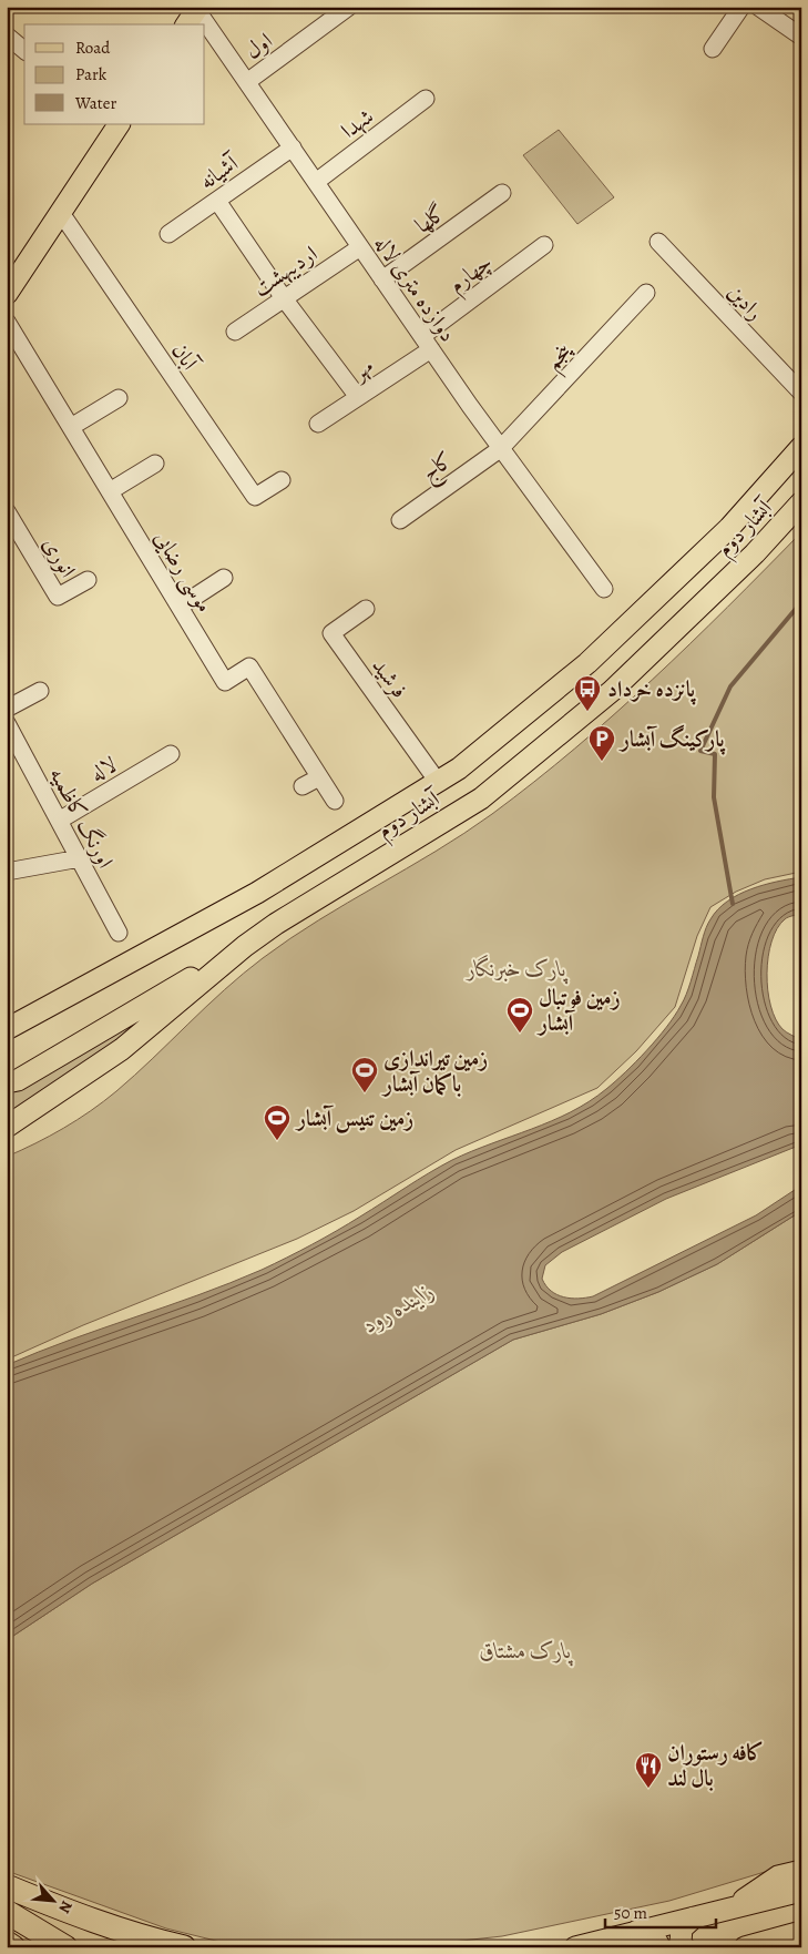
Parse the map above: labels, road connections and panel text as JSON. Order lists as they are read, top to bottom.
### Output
{
  "streets": {
    "main road": ["آبشار دوم"],
    "street": [
      "اول",
      "شهدا",
      "آشیانه",
      "گلها",
      "اردیبهشت",
      "چهارم",
      "دوازده متری لاله",
      "رادین",
      "آبان",
      "پنجم",
      "مهر",
      "کاج",
      "انوری",
      "موسی رضایی",
      "فرشید",
      "لاله",
      "اورنگ کاظمیه"
    ]
  },
  "crossings": [
    ["اول", "دوازده متری لاله"],
    ["شهدا", "دوازده متری لاله"],
    ["آشیانه", "دوازده متری لاله"],
    ["گلها", "دوازده متری لاله"],
    ["اردیبهشت", "دوازده متری لاله"],
    ["چهارم", "دوازده متری لاله"],
    ["چهارم", "مهر"],
    ["دوازده متری لاله", "پنجم"],
    ["دوازده متری لاله", "مهر"],
    ["دوازده متری لاله", "کاج"],
    ["پنجم", "کاج"],
    ["آبشار دوم", "فرشید"],
    ["لاله", "اورنگ کاظمیه"]
  ],
  "water": ["زاینده رود"],
  "parks": ["پارک خبرنگار", "پارک مشتاق"],
  "places": {
    "bus stop": ["پانزده خرداد"],
    "parking": ["پارکینگ آبشار"],
    "sports": ["زمین فوتبال آبشار", "زمین تیراندازی باکمان آبشار", "زمین تنیس آبشار"],
    "restaurant": ["کافه رستوران بال لند"]
  },
  "legend": ["Road", "Park", "Water"],
  "scale_bar": "50 m",
  "north": "bottom right"
}
